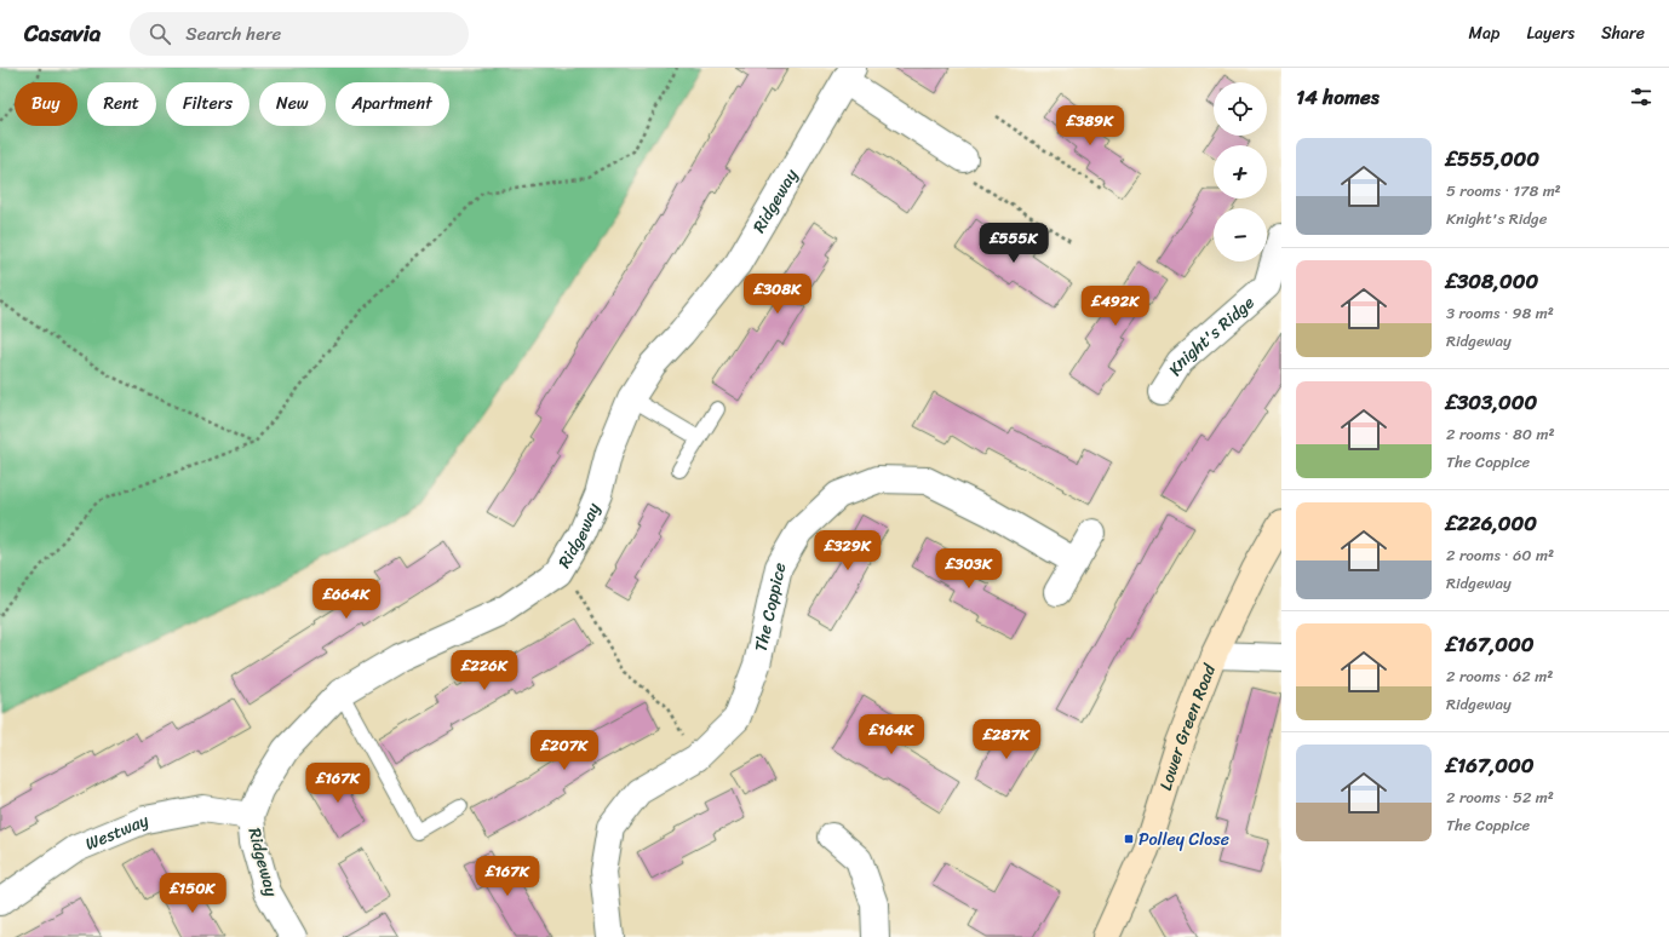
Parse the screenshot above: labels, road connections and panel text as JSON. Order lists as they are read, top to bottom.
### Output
{
  "streets": {
    "street": [
      "Ridgeway",
      "Knight's Ridge",
      "The Coppice",
      "Lower Green Road",
      "Westway"
    ]
  },
  "crossings": [
    ["Ridgeway", "Westway"]
  ],
  "places": {
    "transit": ["Polley Close"]
  },
  "page": {
    "header": "Casavia",
    "search": "Search here",
    "nav": ["Map", "Layers", "Share"],
    "heading": "14 homes",
    "map_buttons": ["+", "−"],
    "chip": [
      "Buy",
      "Rent",
      "Filters",
      "New",
      "Apartment"
    ],
    "price": [
      "£389K",
      "£555K",
      "£308K",
      "£492K",
      "£329K",
      "£303K",
      "£664K",
      "£226K",
      "£164K",
      "£287K",
      "£207K",
      "£167K",
      "£167K",
      "£150K"
    ],
    "list": [
      {
        "name": "£555,000",
        "note": "5 rooms · 178 m² · Knight's Ridge"
      },
      {
        "name": "£308,000",
        "note": "3 rooms · 98 m² · Ridgeway"
      },
      {
        "name": "£303,000",
        "note": "2 rooms · 80 m² · The Coppice"
      },
      {
        "name": "£226,000",
        "note": "2 rooms · 60 m² · Ridgeway"
      },
      {
        "name": "£167,000",
        "note": "2 rooms · 62 m² · Ridgeway"
      },
      {
        "name": "£167,000",
        "note": "2 rooms · 52 m² · The Coppice"
      }
    ]
  }
}
